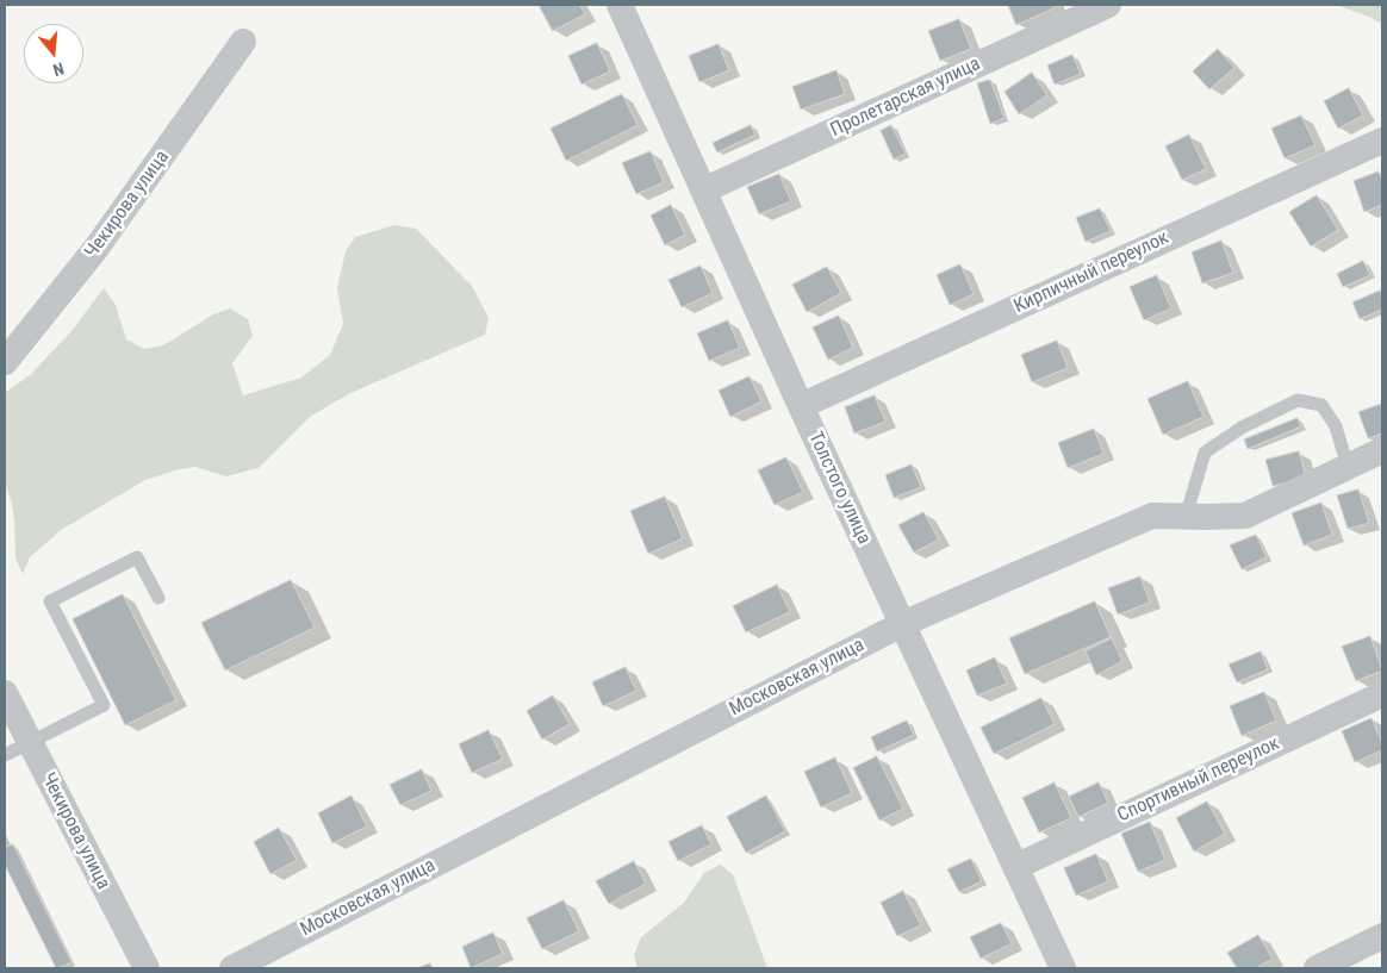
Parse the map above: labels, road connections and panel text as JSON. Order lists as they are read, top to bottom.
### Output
{
  "streets": {
    "street": [
      "Пролетарская улица",
      "Чекирова улица",
      "Кирпичный переулок",
      "Толстого улица",
      "Московская улица",
      "Спортивный переулок"
    ]
  },
  "crossings": [
    ["Пролетарская улица", "Толстого улица"],
    ["Кирпичный переулок", "Толстого улица"],
    ["Толстого улица", "Московская улица"],
    ["Толстого улица", "Спортивный переулок"]
  ],
  "north": "bottom"
}
